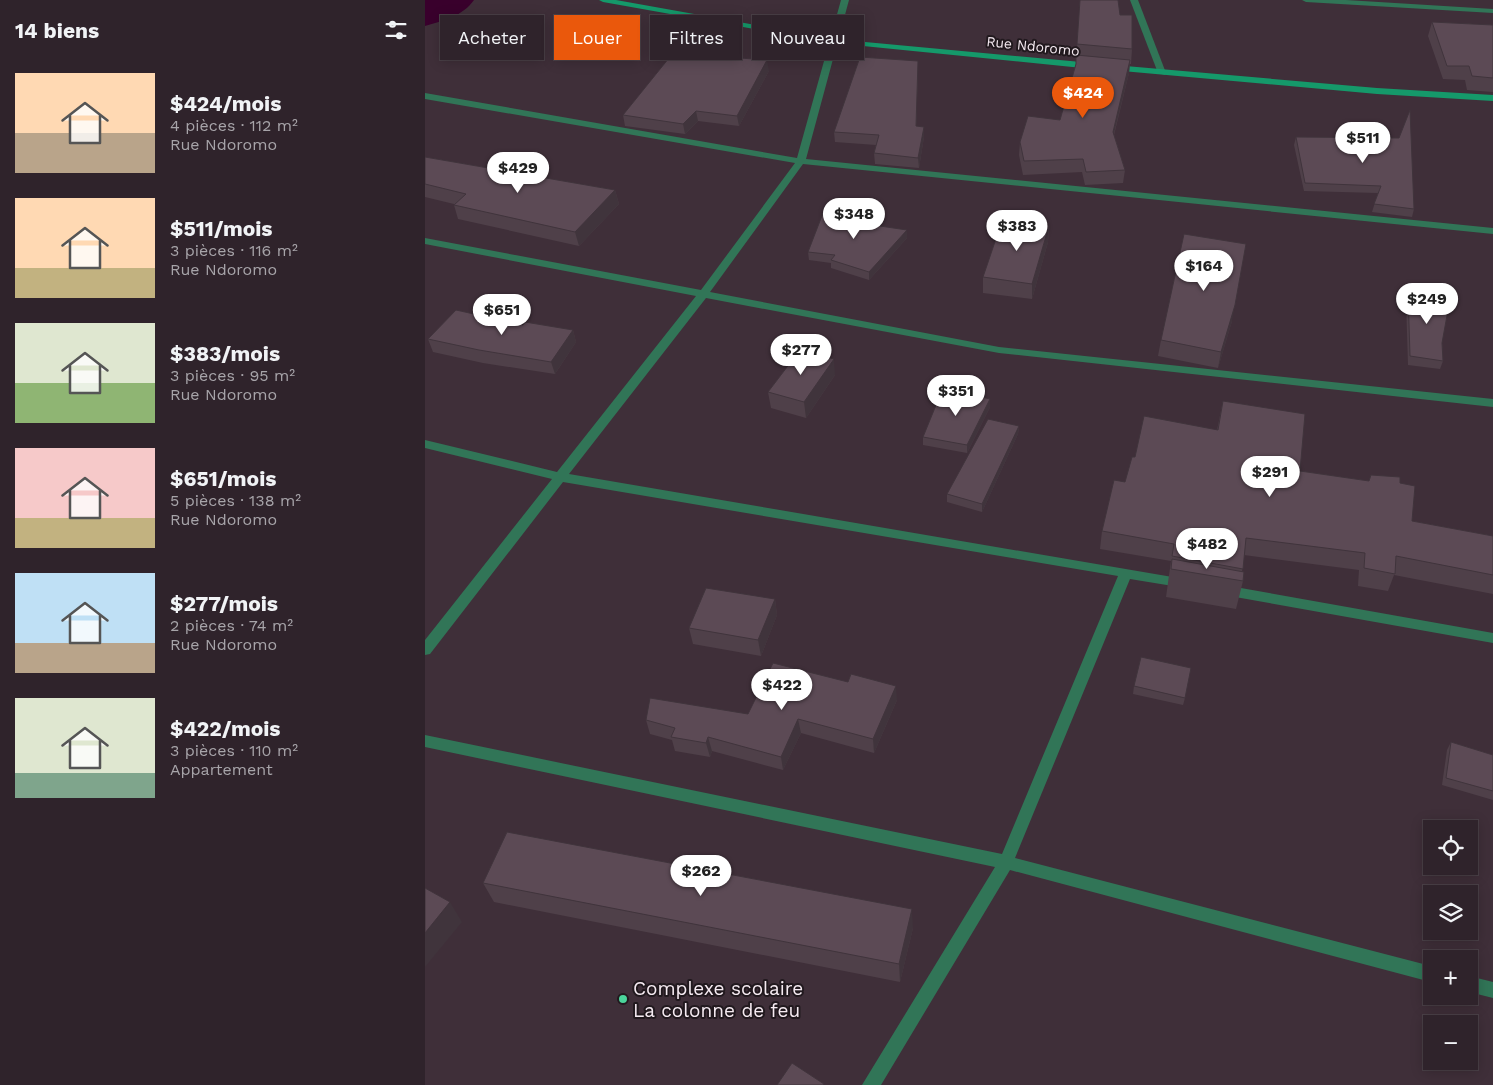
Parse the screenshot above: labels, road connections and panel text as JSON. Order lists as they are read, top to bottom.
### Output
{
  "streets": {
    "street": ["Rue Ndoromo"]
  },
  "places": ["Complexe scolaire La colonne de feu"],
  "page": {
    "heading": "14 biens",
    "chip": [
      "Acheter",
      "Louer",
      "Filtres",
      "Nouveau"
    ],
    "list": [
      {
        "name": "$424/mois",
        "note": "4 pièces · 112 m² · Rue Ndoromo"
      },
      {
        "name": "$511/mois",
        "note": "3 pièces · 116 m² · Rue Ndoromo"
      },
      {
        "name": "$383/mois",
        "note": "3 pièces · 95 m² · Rue Ndoromo"
      },
      {
        "name": "$651/mois",
        "note": "5 pièces · 138 m² · Rue Ndoromo"
      },
      {
        "name": "$277/mois",
        "note": "2 pièces · 74 m² · Rue Ndoromo"
      },
      {
        "name": "$422/mois",
        "note": "3 pièces · 110 m² · Appartement"
      }
    ],
    "price": [
      "$424",
      "$511",
      "$429",
      "$348",
      "$383",
      "$164",
      "$249",
      "$651",
      "$277",
      "$351",
      "$291",
      "$482",
      "$422",
      "$262"
    ],
    "map_buttons": ["+", "−"]
  }
}
